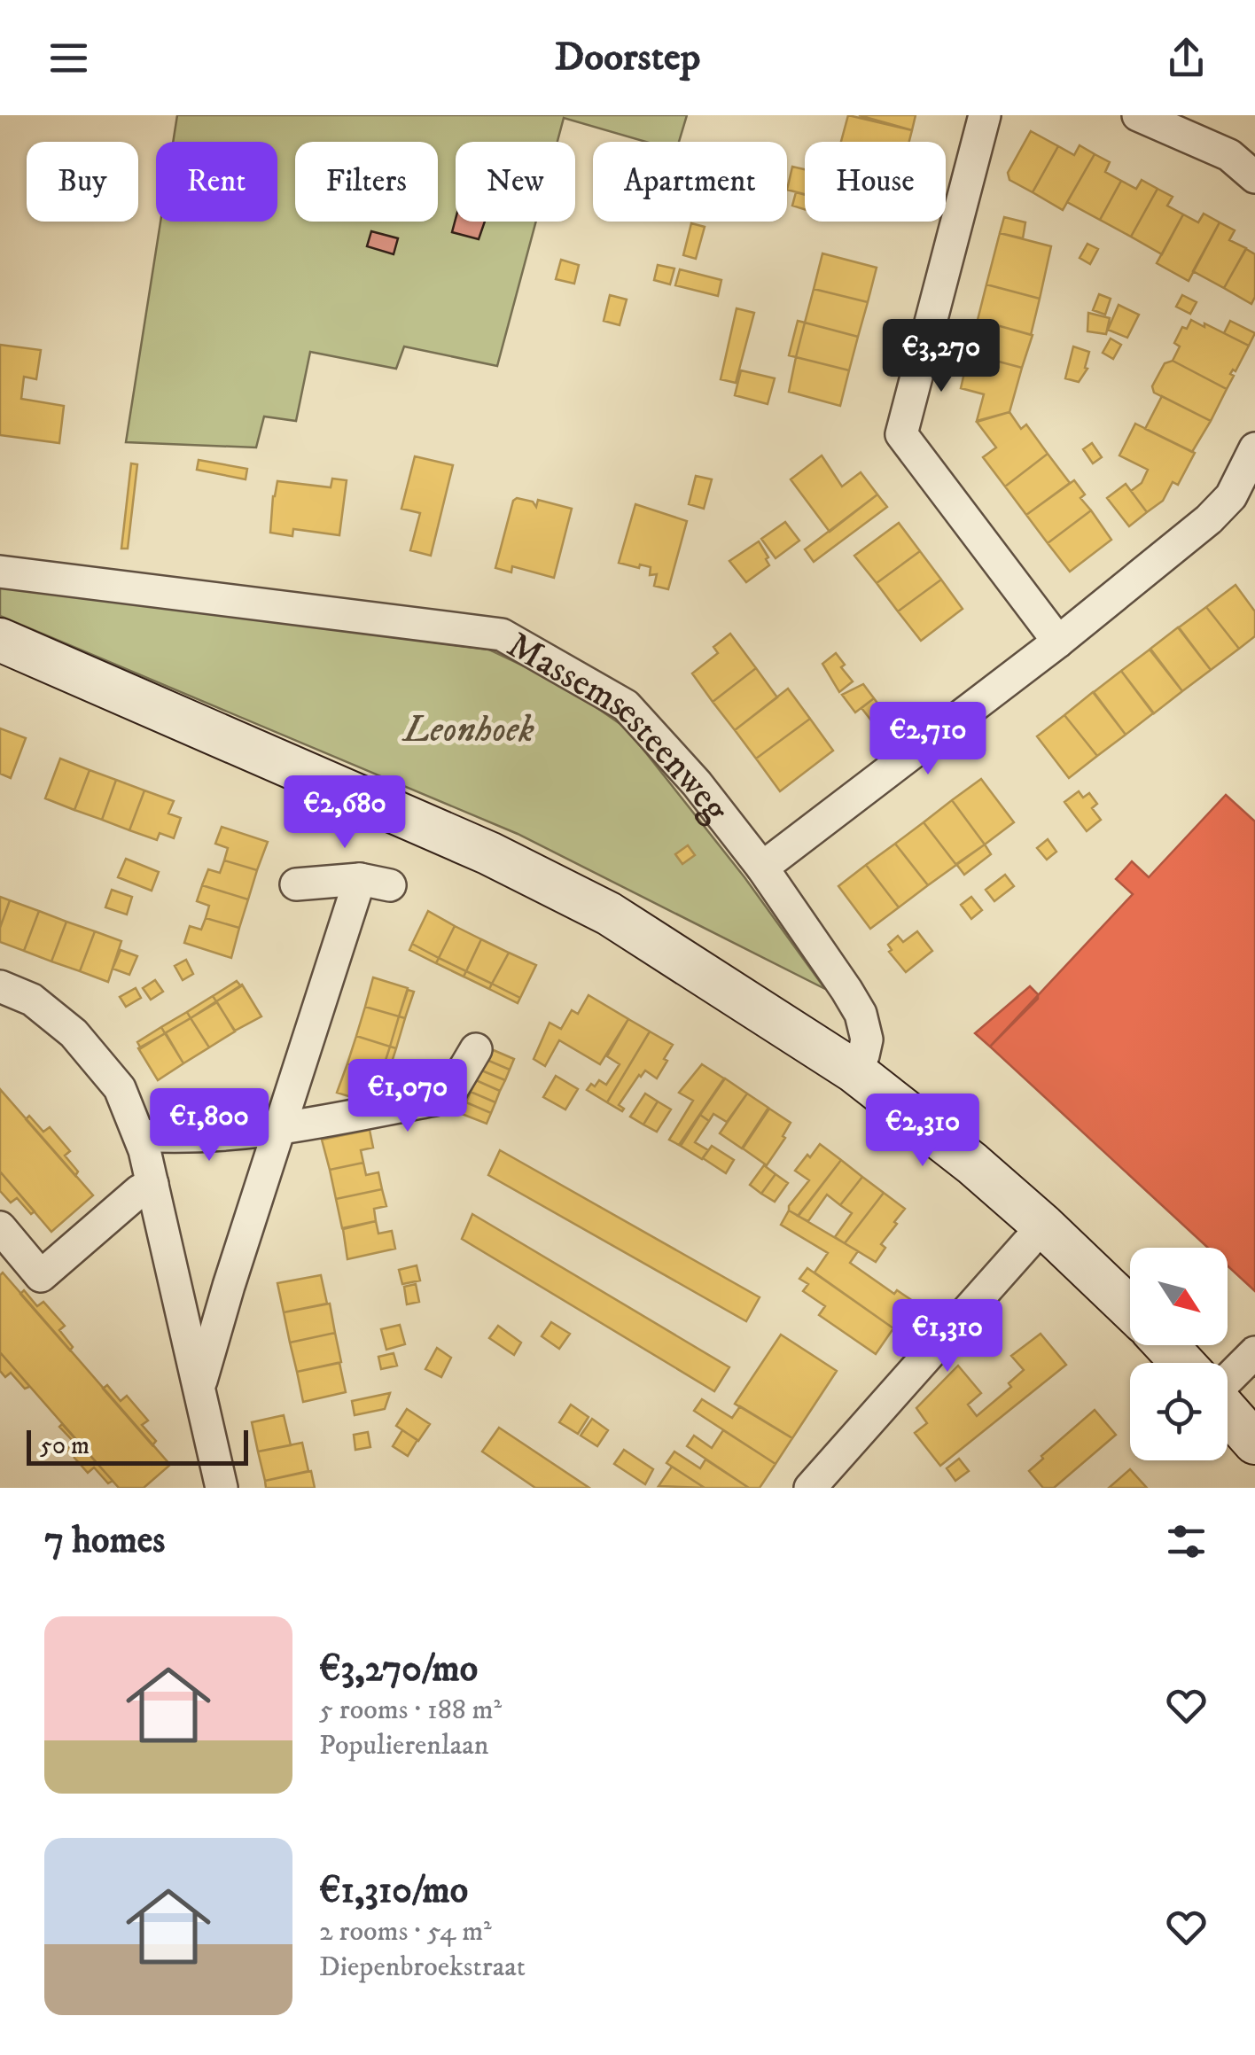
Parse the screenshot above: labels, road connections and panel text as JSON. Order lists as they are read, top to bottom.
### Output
{
  "streets": {
    "street": ["Massemsesteenweg"]
  },
  "parks": ["Leonhoek"],
  "scale_bar": "50 m",
  "north": "bottom right",
  "page": {
    "header": "Doorstep",
    "chip": [
      "Buy",
      "Rent",
      "Filters",
      "New",
      "Apartment",
      "House"
    ],
    "price": [
      "€3,270",
      "€2,710",
      "€2,680",
      "€1,070",
      "€1,800",
      "€2,310",
      "€1,310"
    ],
    "scale": "50 m",
    "heading": "7 homes",
    "list": [
      {
        "name": "€3,270/mo",
        "note": "5 rooms · 188 m² · Populierenlaan"
      },
      {
        "name": "€1,310/mo",
        "note": "2 rooms · 54 m² · Diepenbroekstraat"
      }
    ]
  }
}
